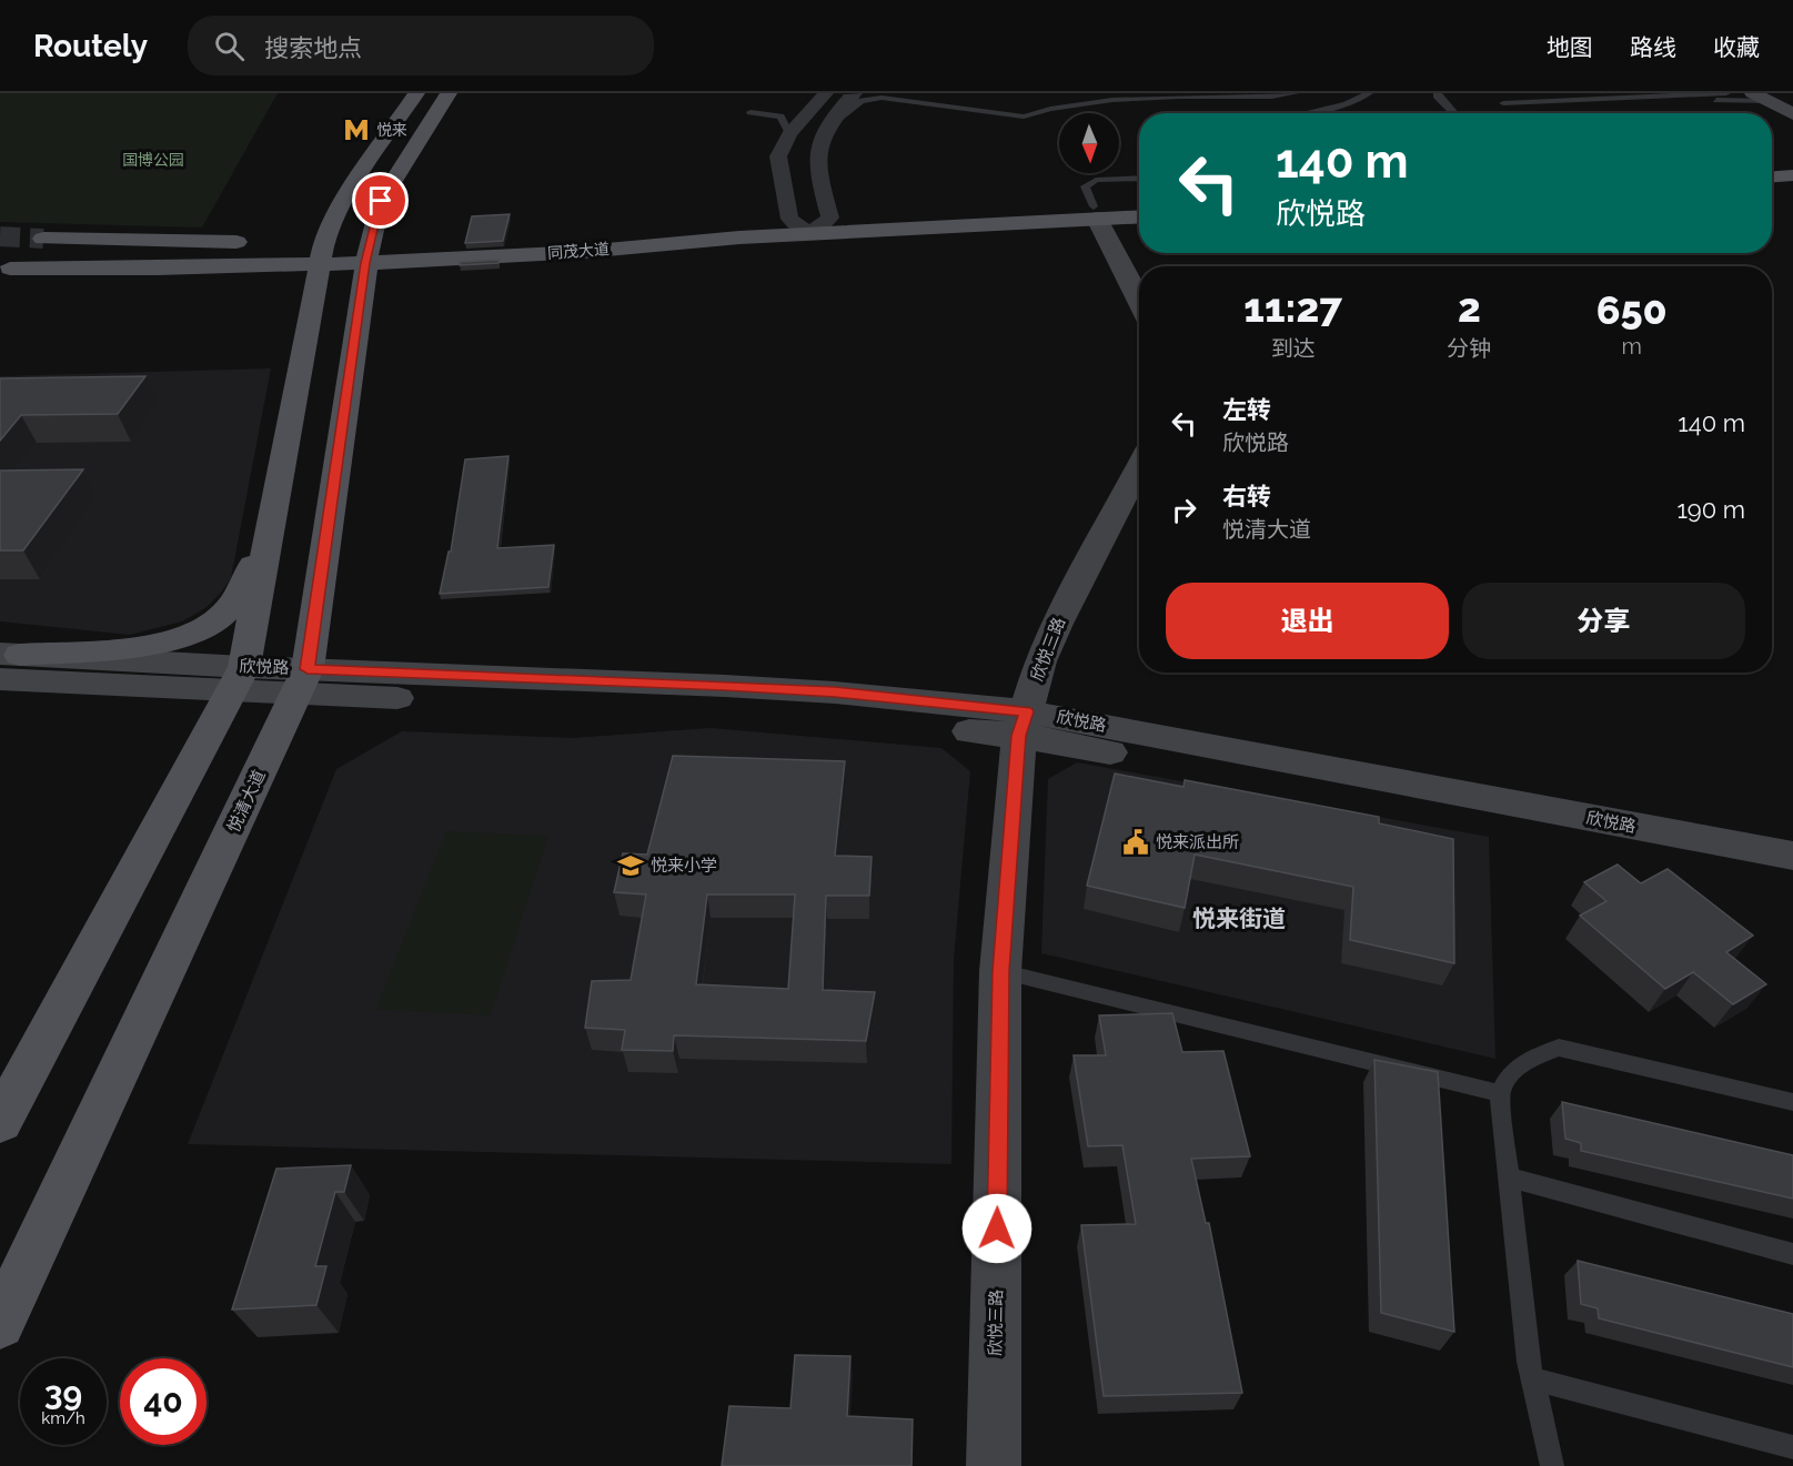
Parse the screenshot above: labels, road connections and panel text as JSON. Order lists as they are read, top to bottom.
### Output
{
  "streets": {
    "main road": [
      "同茂大道",
      "欣悦三路",
      "欣悦路",
      "悦清大道"
    ]
  },
  "crossings": [
    ["同茂大道", "悦清大道"],
    ["欣悦三路", "欣悦路"],
    ["欣悦路", "悦清大道"]
  ],
  "districts": ["悦来街道"],
  "parks": ["国博公园"],
  "places": {
    "metro station": ["悦来"],
    "public building": ["悦来派出所"],
    "school or university": ["悦来小学"]
  },
  "north": "bottom",
  "page": {
    "header": "Routely",
    "search": "搜索地点",
    "nav": ["地图", "路线", "收藏"],
    "turn": ["140 m", "欣悦路"],
    "eta": [
      "11:27",
      "到达",
      "2",
      "分钟",
      "650",
      "m"
    ],
    "list": [
      {
        "name": "左转",
        "note": "欣悦路",
        "value": "140 m"
      },
      {
        "name": "右转",
        "note": "悦清大道",
        "value": "190 m"
      }
    ],
    "buttons": ["退出", "分享"],
    "speed": "39 km/h",
    "limit": "40"
  }
}
